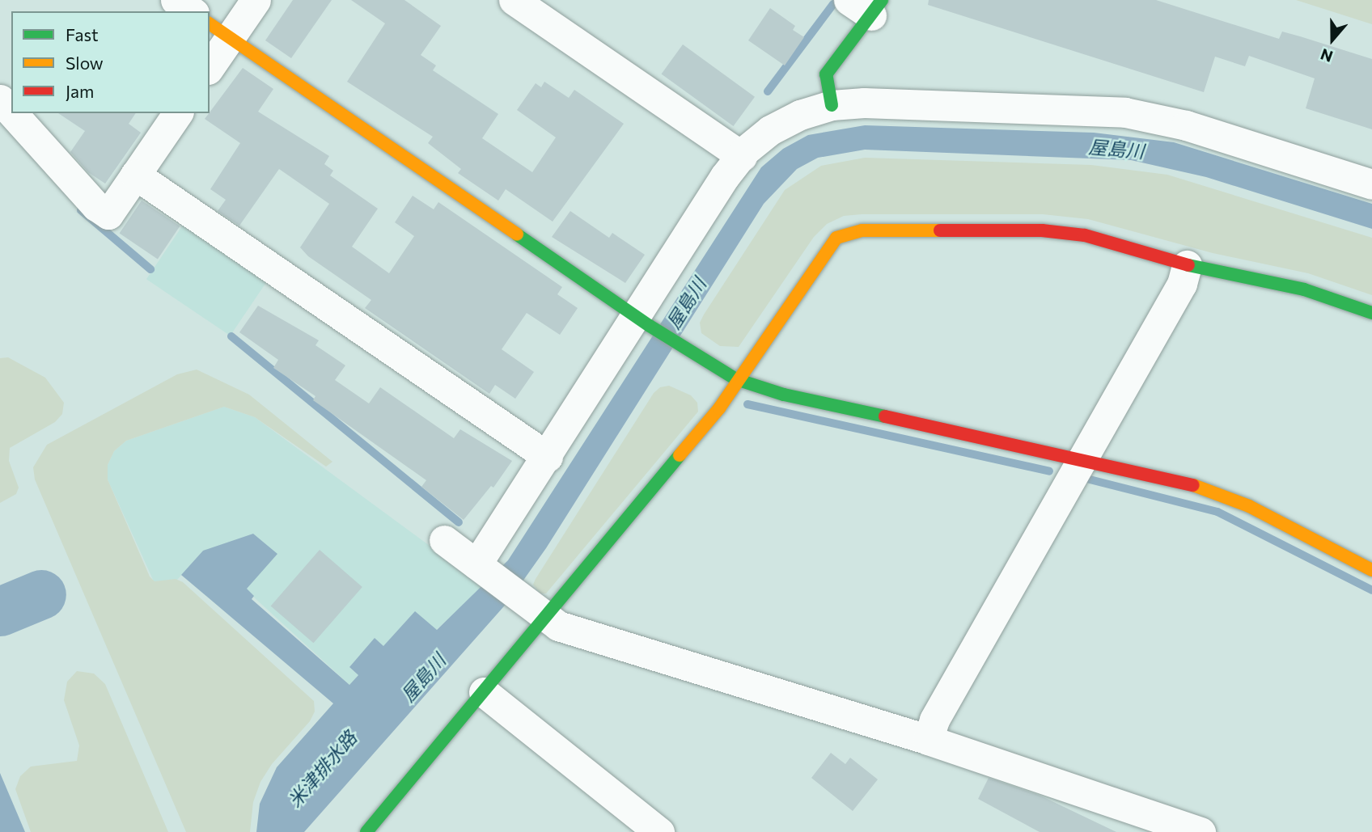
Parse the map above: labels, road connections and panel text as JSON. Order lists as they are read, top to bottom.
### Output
{
  "water": ["屋島川", "米津排水路"],
  "legend": ["Fast", "Slow", "Jam"],
  "north": "bottom"
}
